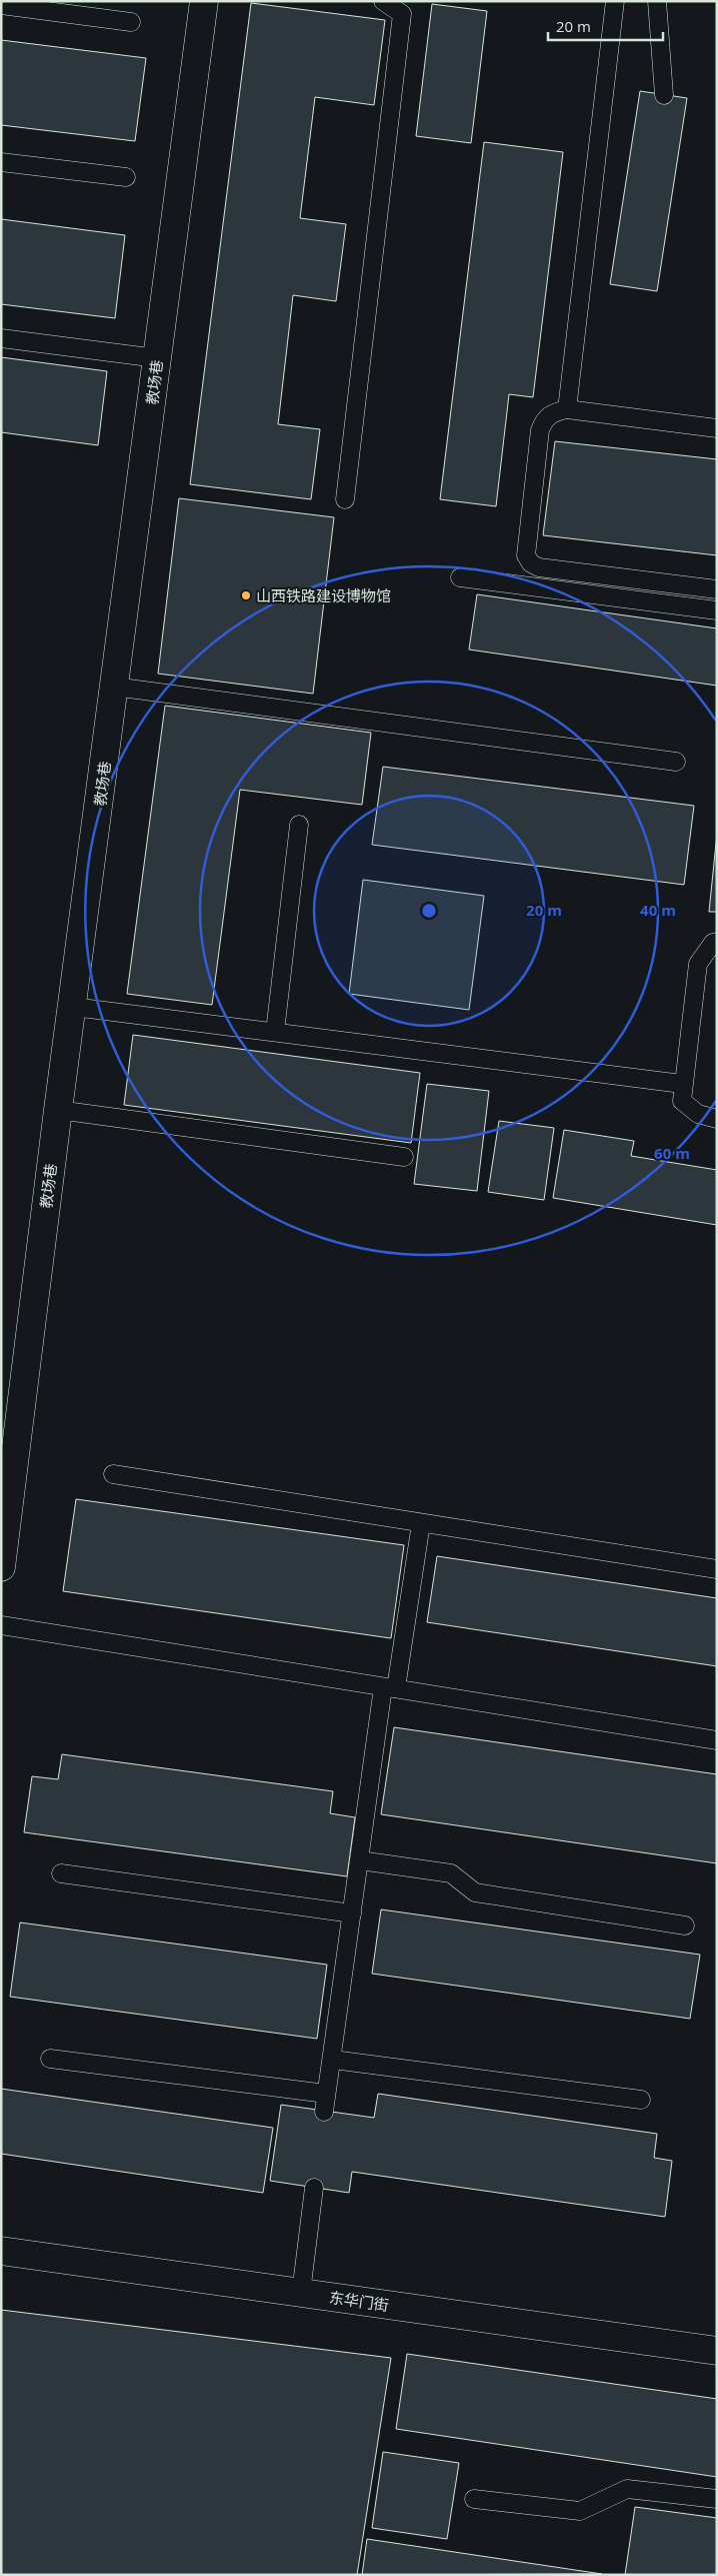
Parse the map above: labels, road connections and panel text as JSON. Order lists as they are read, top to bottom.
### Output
{
  "streets": {
    "street": ["教场巷", "东华门街"]
  },
  "places": ["山西铁路建设博物馆"],
  "scale_bar": "20 m",
  "rings": ["20 m", "40 m", "60 m"]
}
